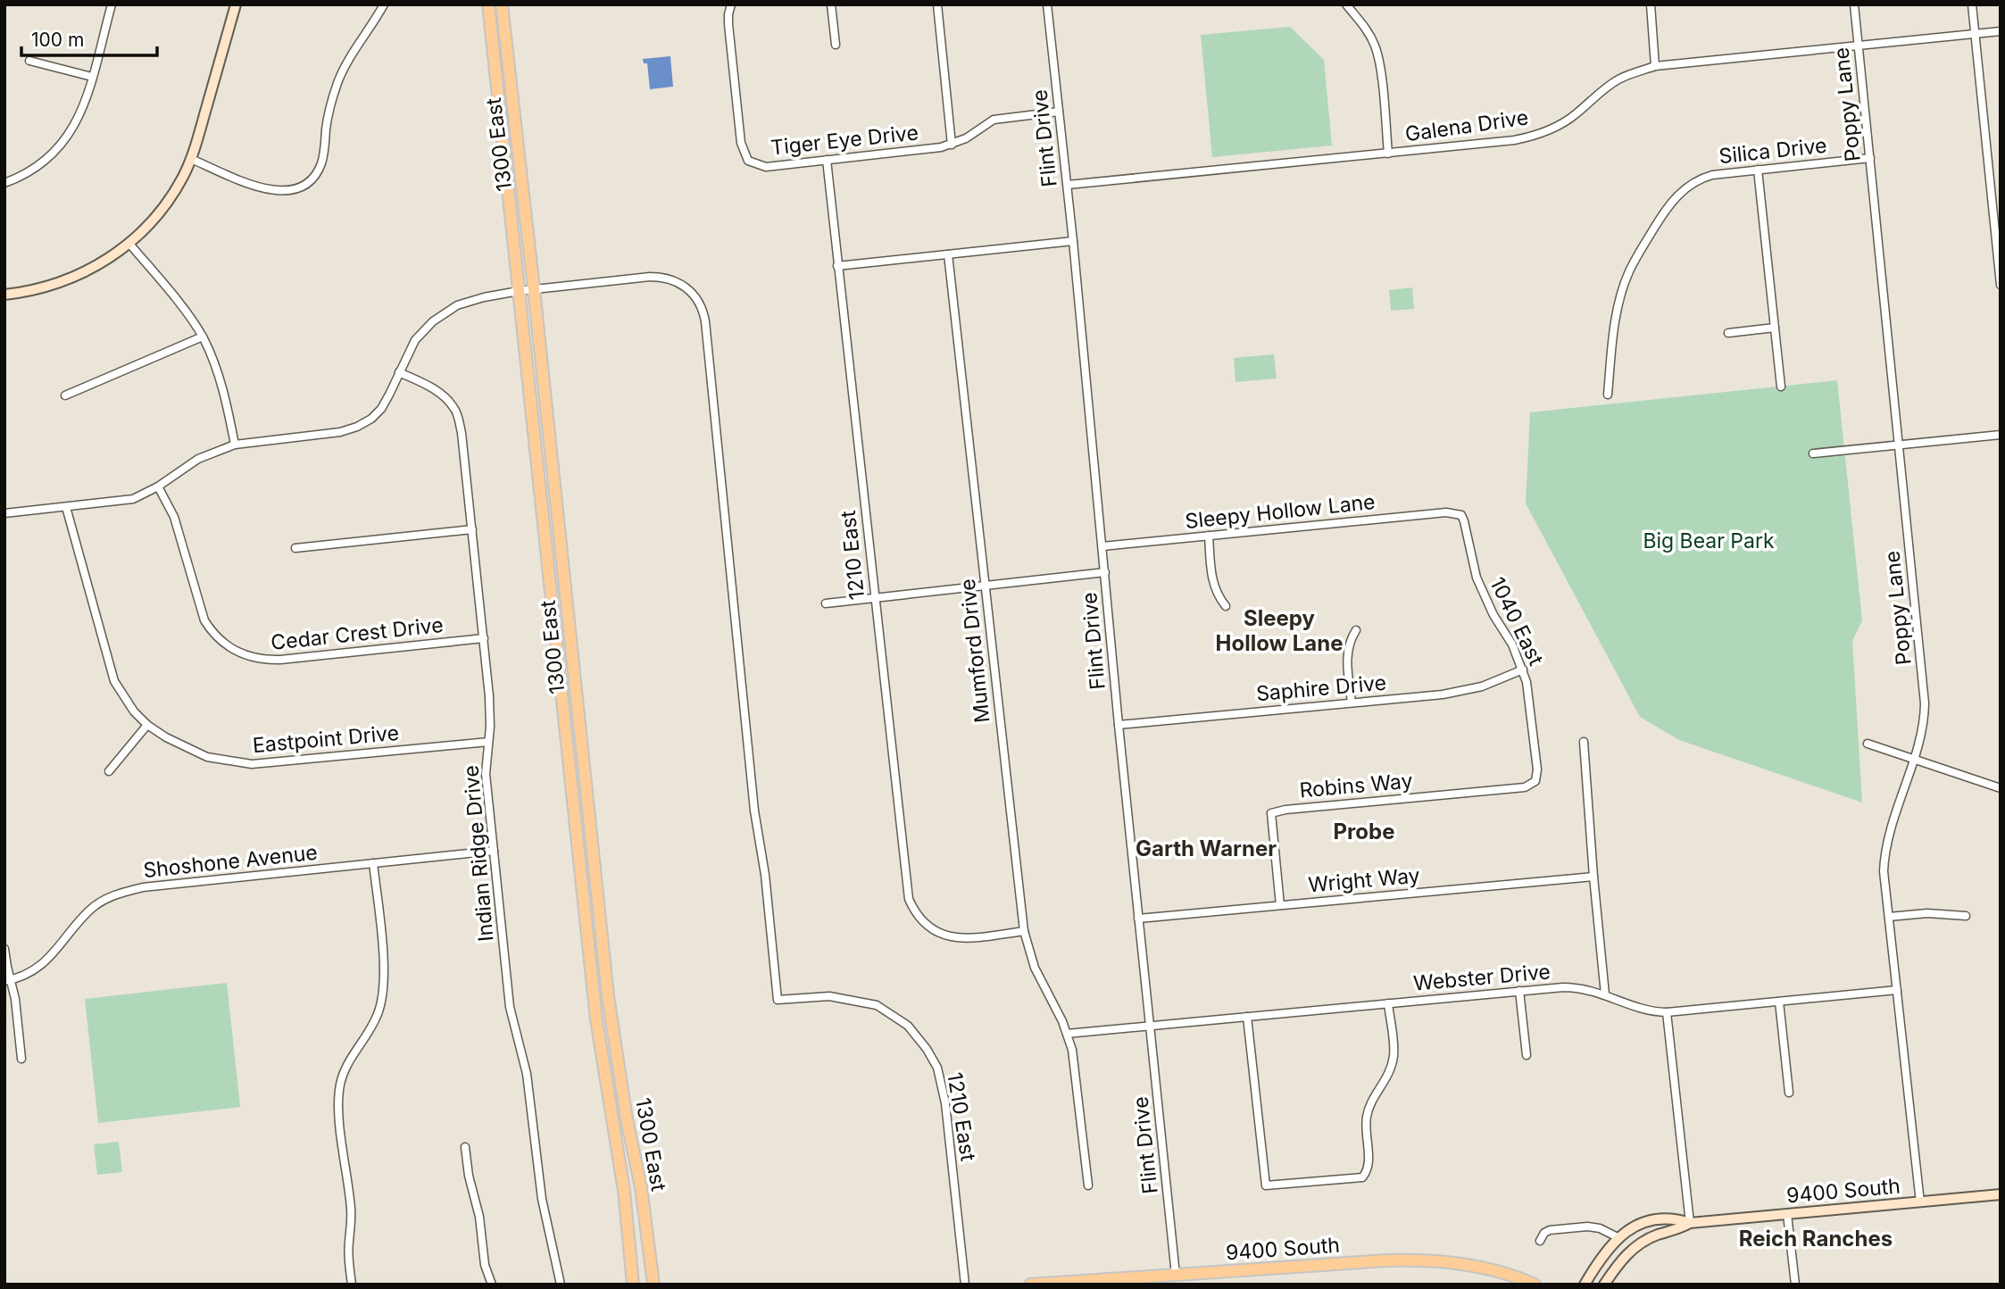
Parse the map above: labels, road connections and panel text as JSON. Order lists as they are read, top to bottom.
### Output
{
  "streets": {
    "main road": ["1300 East", "9400 South"],
    "street": [
      "Poppy Lane",
      "Galena Drive",
      "Flint Drive",
      "Tiger Eye Drive",
      "Silica Drive",
      "Sleepy Hollow Lane",
      "1210 East",
      "1040 East",
      "Cedar Crest Drive",
      "Mumford Drive",
      "Saphire Drive",
      "Eastpoint Drive",
      "Robins Way",
      "Indian Ridge Drive",
      "Shoshone Avenue",
      "Wright Way",
      "Webster Drive"
    ]
  },
  "crossings": [
    ["Poppy Lane", "Galena Drive"],
    ["Poppy Lane", "Silica Drive"],
    ["Poppy Lane", "Webster Drive"],
    ["Poppy Lane", "9400 South"],
    ["Galena Drive", "Flint Drive"],
    ["Flint Drive", "Tiger Eye Drive"],
    ["Flint Drive", "Sleepy Hollow Lane"],
    ["Flint Drive", "Saphire Drive"],
    ["Flint Drive", "Wright Way"],
    ["Flint Drive", "Webster Drive"],
    ["Flint Drive", "9400 South"],
    ["Tiger Eye Drive", "1210 East"],
    ["1300 East", "1210 East"],
    ["Sleepy Hollow Lane", "1040 East"],
    ["1210 East", "Mumford Drive"],
    ["1040 East", "Saphire Drive"],
    ["1040 East", "Robins Way"],
    ["Cedar Crest Drive", "Indian Ridge Drive"],
    ["Mumford Drive", "Webster Drive"],
    ["Eastpoint Drive", "Indian Ridge Drive"],
    ["Robins Way", "Wright Way"],
    ["Indian Ridge Drive", "Shoshone Avenue"]
  ],
  "districts": [
    "Sleepy Hollow Lane",
    "Probe",
    "Garth Warner",
    "Reich Ranches"
  ],
  "parks": ["Big Bear Park"],
  "scale_bar": "100 m"
}
